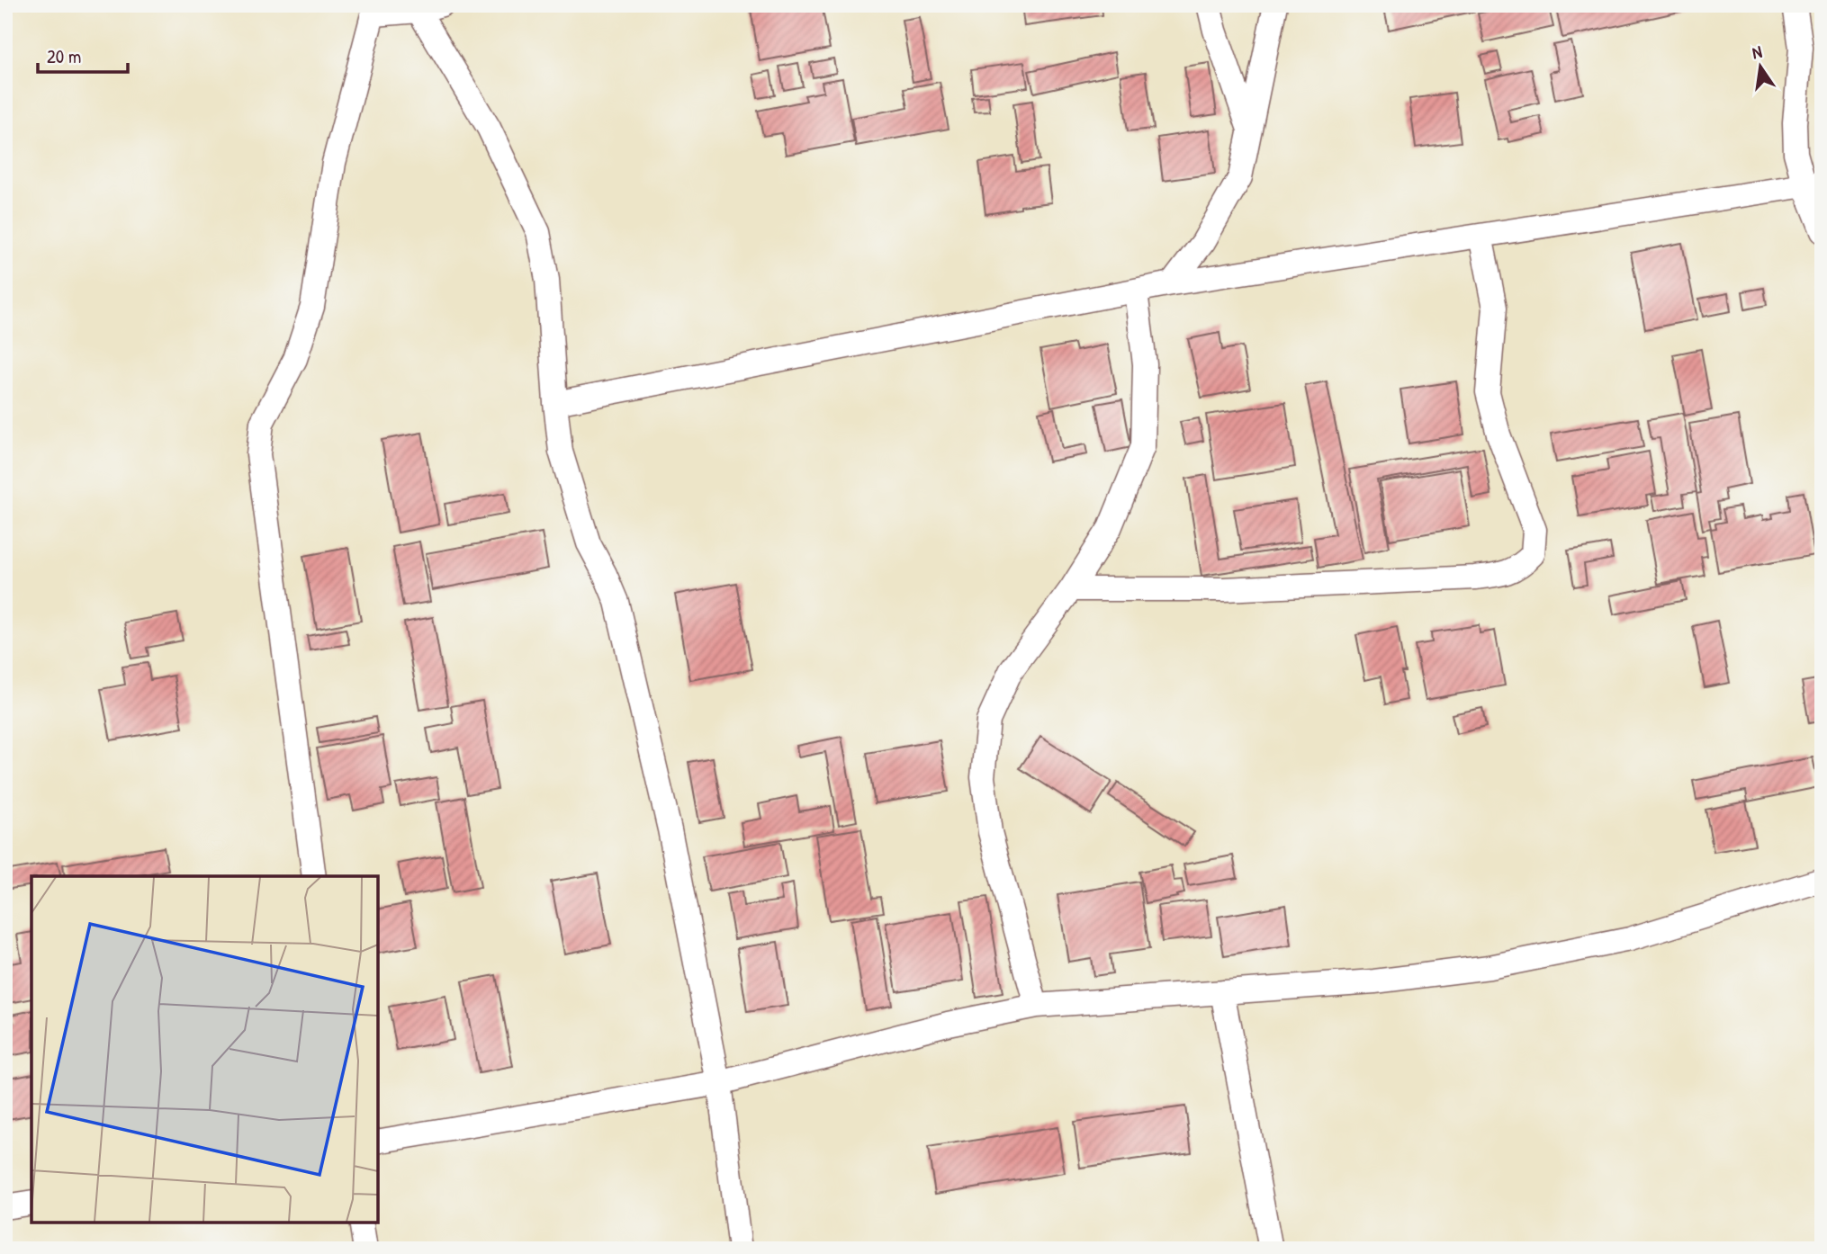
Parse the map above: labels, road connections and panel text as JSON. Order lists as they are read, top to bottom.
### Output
{
  "scale_bar": "20 m",
  "north": "top"
}
